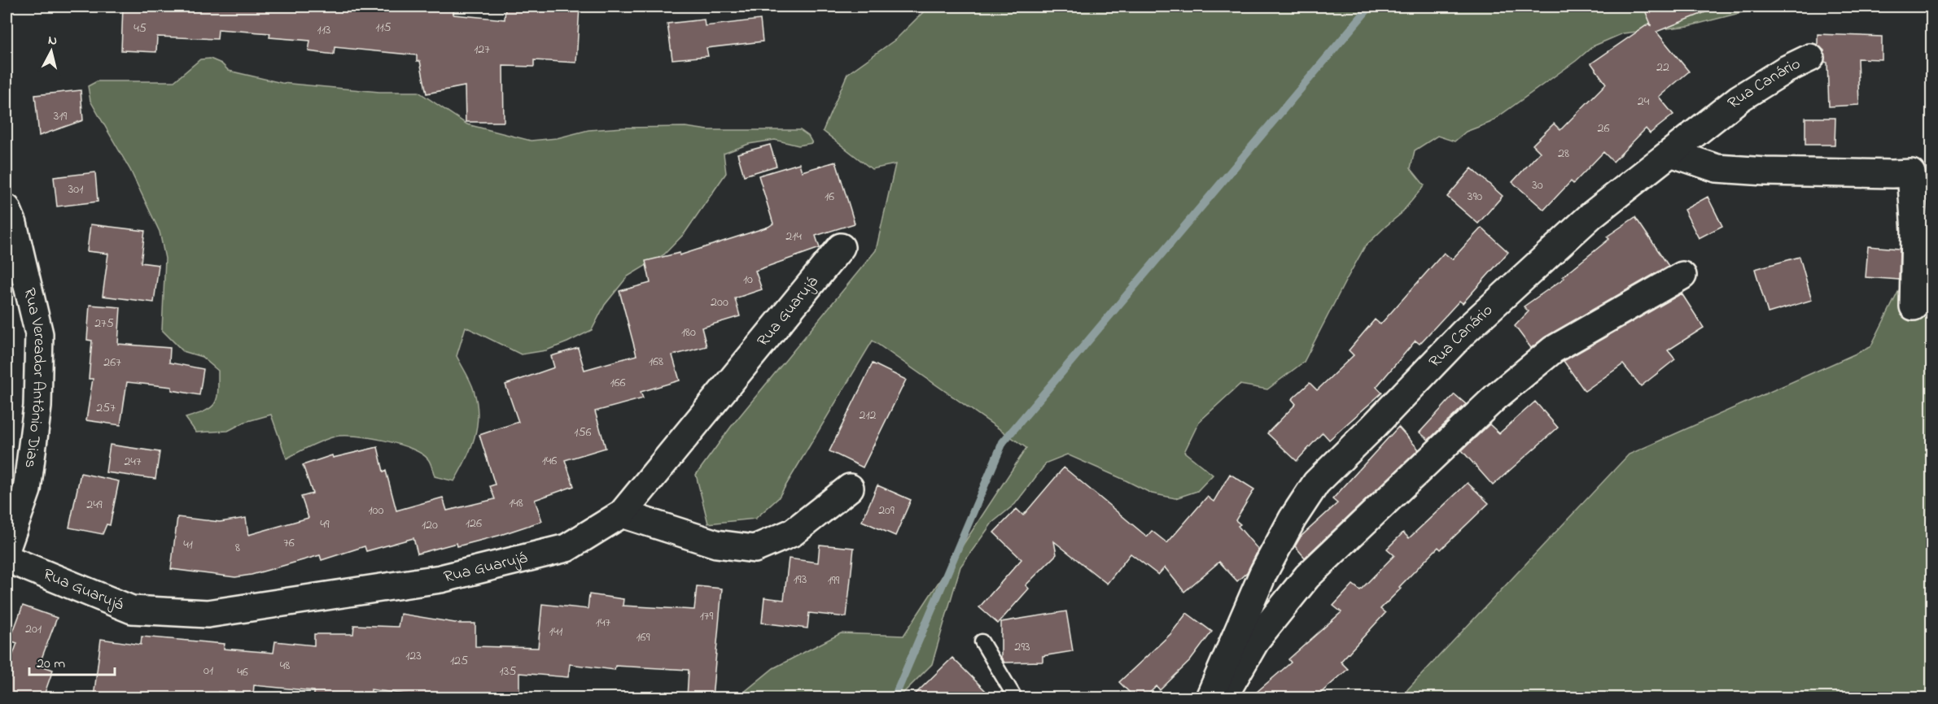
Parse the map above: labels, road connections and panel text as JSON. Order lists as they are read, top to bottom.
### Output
{
  "streets": {
    "street": ["Rua Canário", "Rua Guarujá", "Rua Vereador Antônio Dias"]
  },
  "house_numbers": [
    "115",
    "45",
    "113",
    "127",
    "22",
    "24",
    "319",
    "26",
    "28",
    "30",
    "301",
    "16",
    "390",
    "214",
    "10",
    "200",
    "275",
    "180",
    "168",
    "267",
    "166",
    "257",
    "212",
    "156",
    "146",
    "247",
    "148",
    "249",
    "100",
    "209",
    "126",
    "49",
    "120",
    "76",
    "41",
    "8",
    "193",
    "199",
    "179",
    "147",
    "201",
    "141",
    "169",
    "293",
    "123",
    "125",
    "48",
    "01",
    "135",
    "46"
  ],
  "scale_bar": "20 m",
  "north": "top"
}
